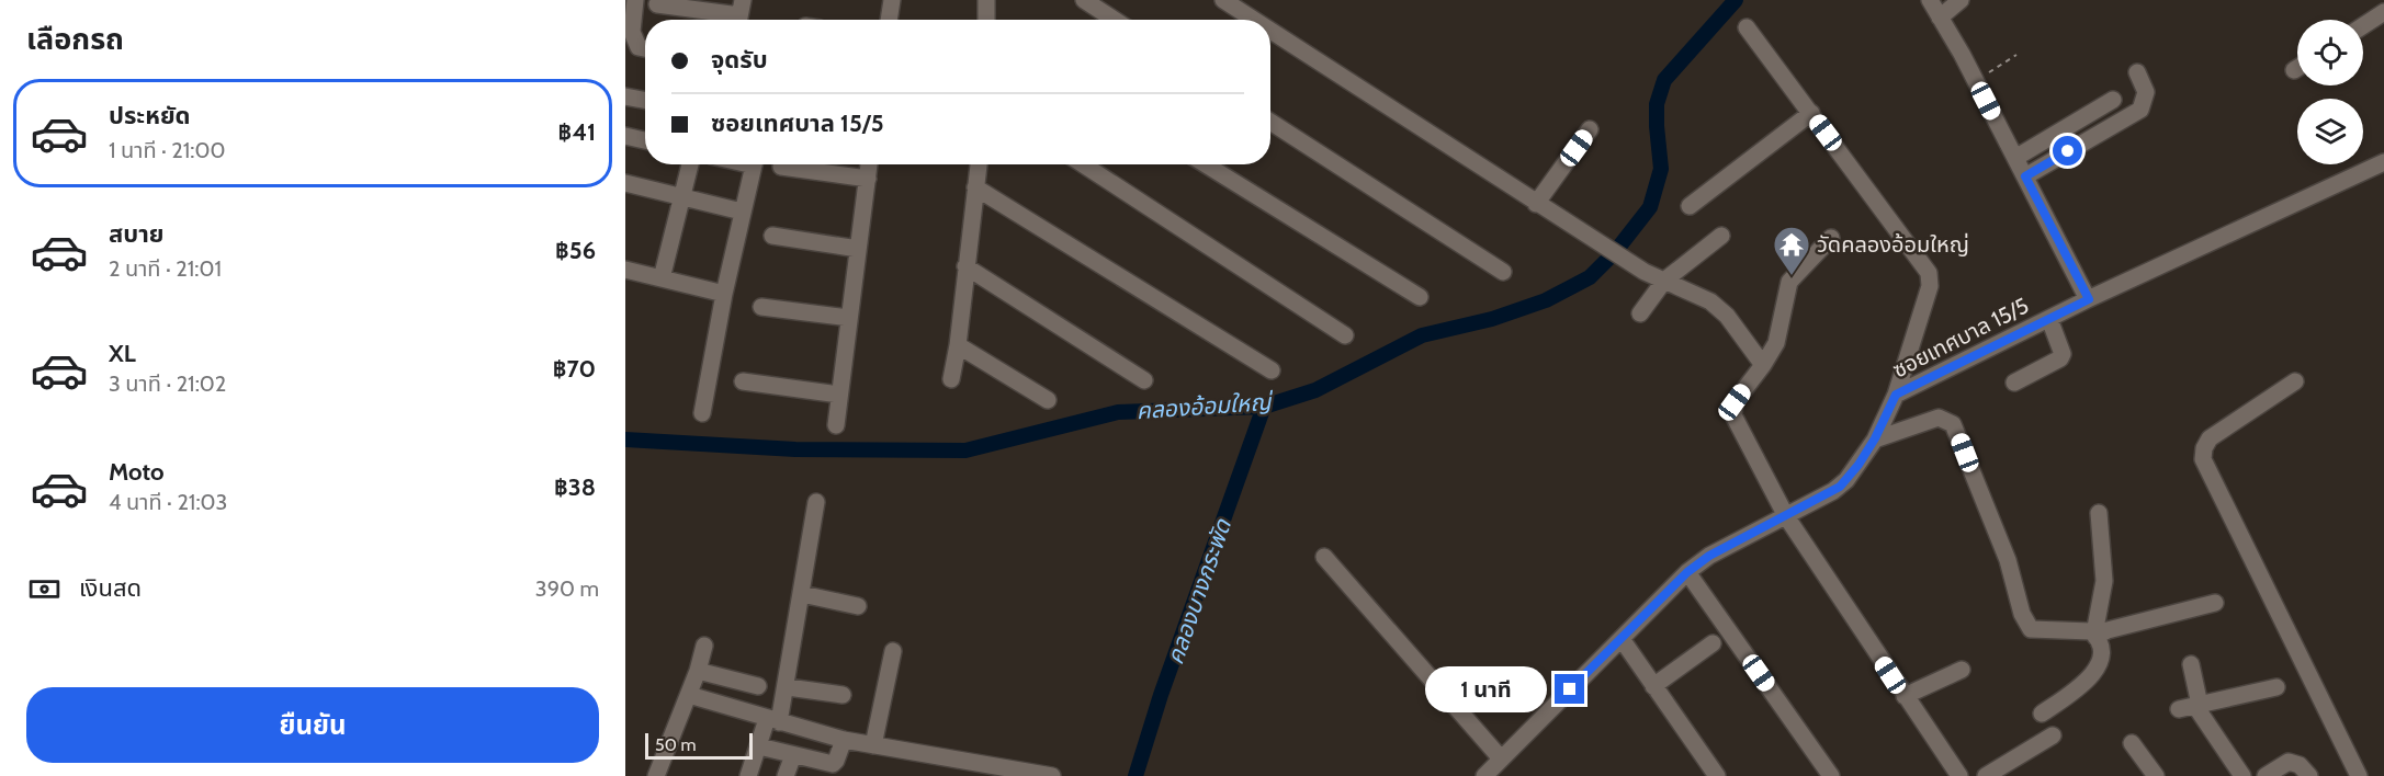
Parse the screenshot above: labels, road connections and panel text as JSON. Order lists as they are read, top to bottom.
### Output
{
  "streets": {
    "street": ["ซอยเทศบาล 15/5"]
  },
  "water": ["คลองอ้อมใหญ่", "คลองบางกระพัด"],
  "places": {
    "temple": ["วัดคลองอ้อมใหญ่"]
  },
  "scale_bar": "50 m",
  "page": {
    "heading": "เลือกรถ",
    "banner": ["จุดรับ", "ซอยเทศบาล 15/5"],
    "list": [
      {
        "name": "ประหยัด",
        "note": "1 นาที · 21:00",
        "value": "฿41"
      },
      {
        "name": "สบาย",
        "note": "2 นาที · 21:01",
        "value": "฿56"
      },
      {
        "name": "XL",
        "note": "3 นาที · 21:02",
        "value": "฿70"
      },
      {
        "name": "Moto",
        "note": "4 นาที · 21:03",
        "value": "฿38"
      }
    ],
    "pay": ["เงินสด", "390 m"],
    "bubble": "1 นาที",
    "buttons": "ยืนยัน",
    "scale": "50 m"
  }
}
